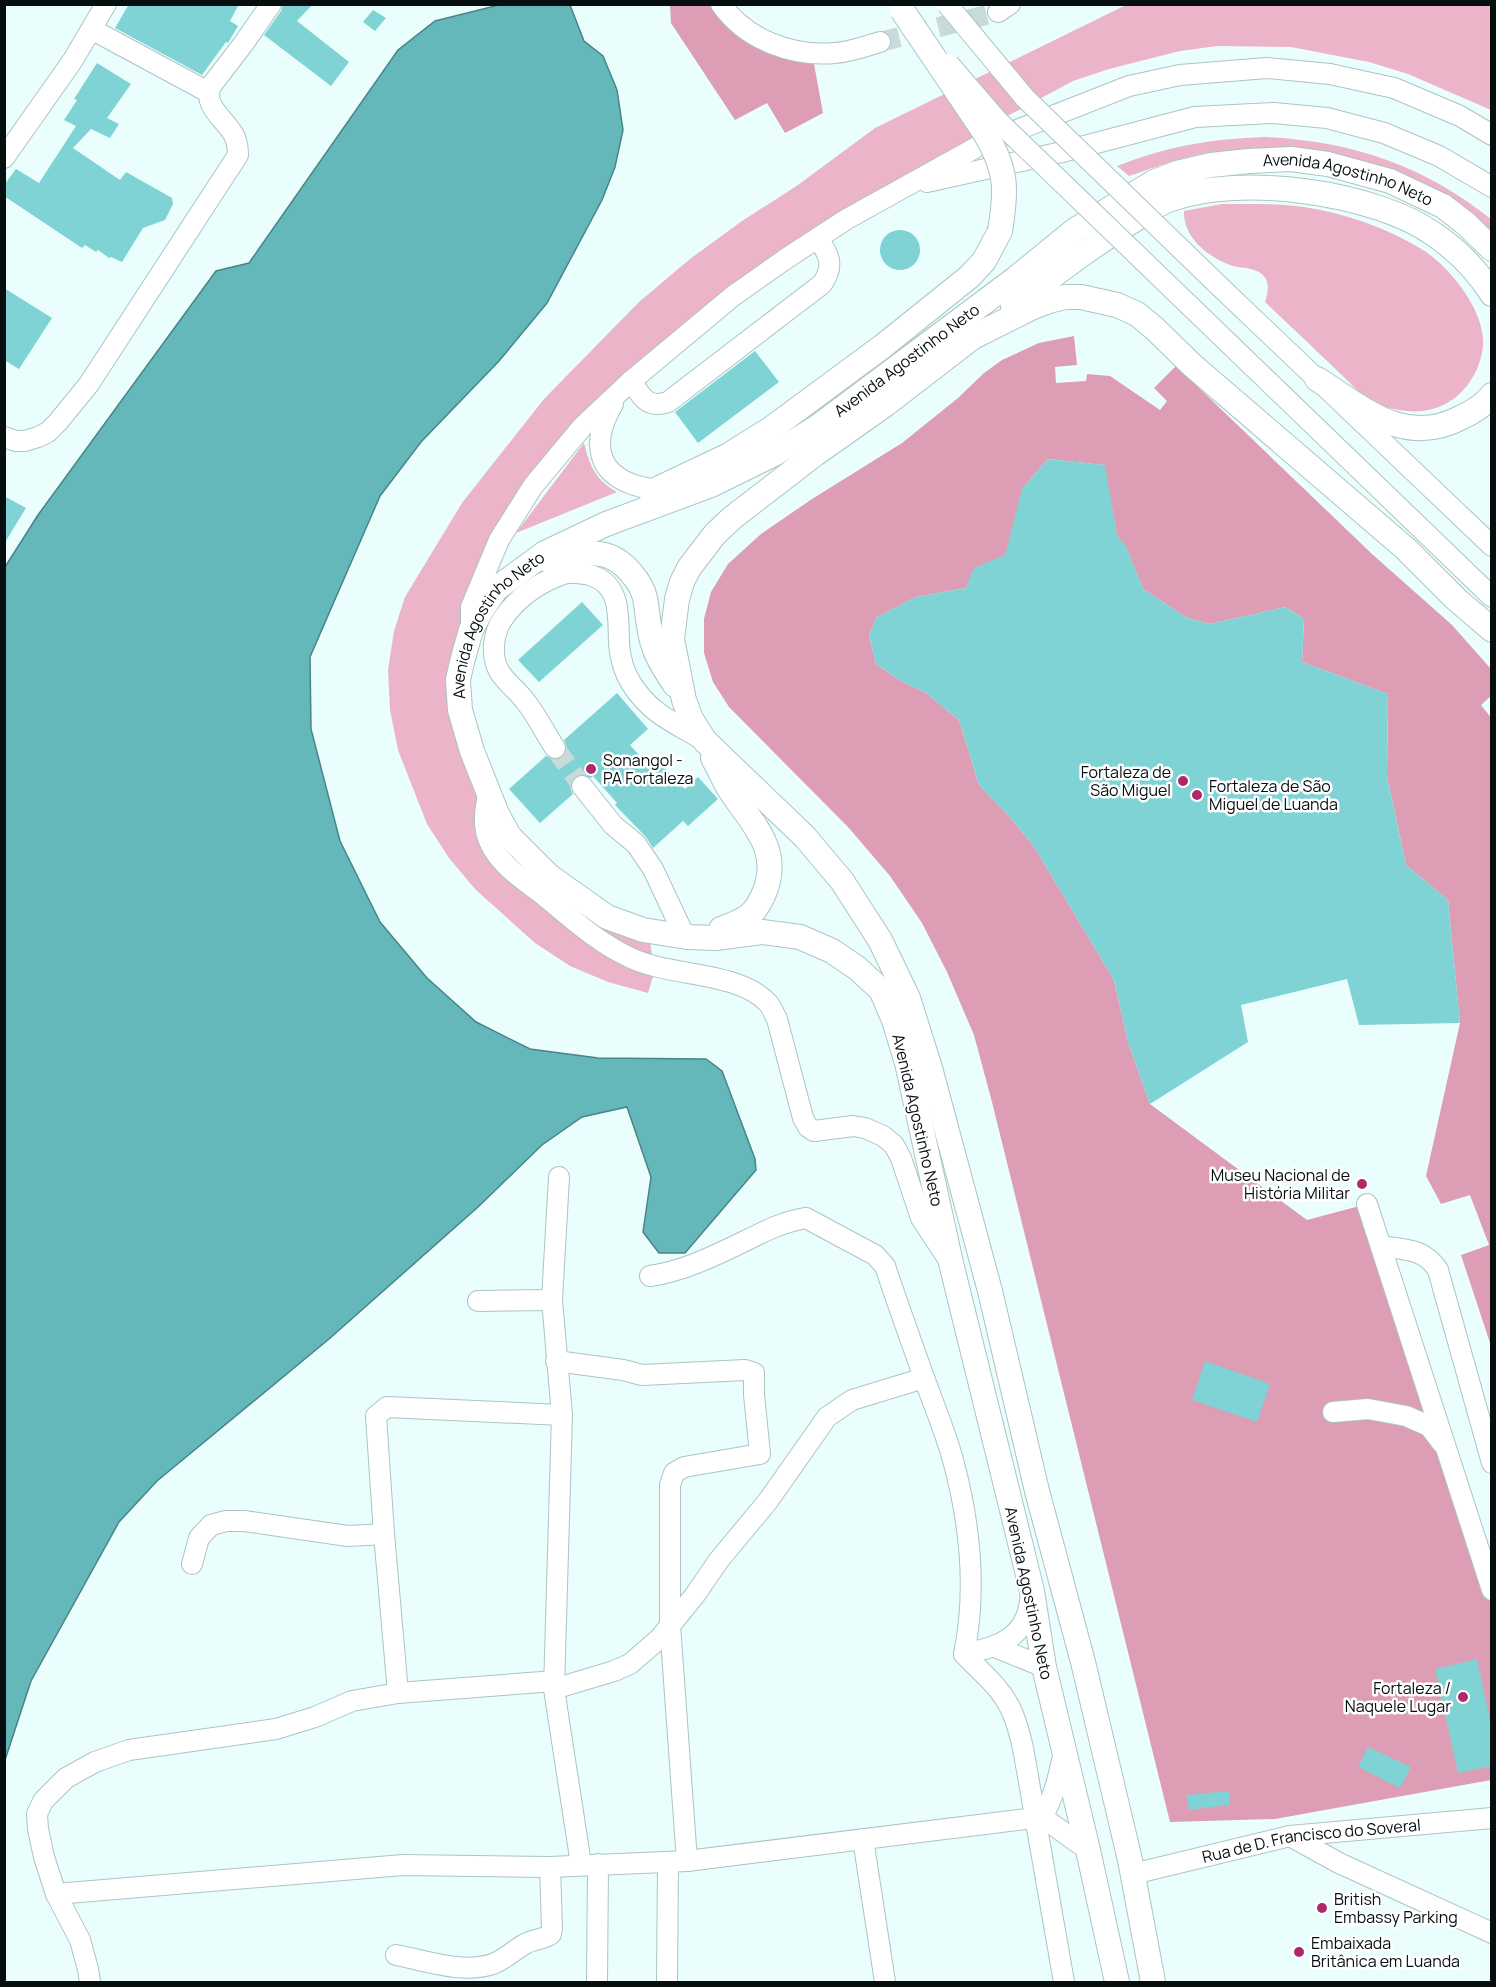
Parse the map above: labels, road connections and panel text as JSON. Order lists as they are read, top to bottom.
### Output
{
  "streets": {
    "main road": ["Avenida Agostinho Neto"],
    "street": ["Rua de D. Francisco do Soveral"]
  },
  "crossings": [
    ["Avenida Agostinho Neto", "Rua de D. Francisco do Soveral"]
  ],
  "places": [
    "Sonangol - PA Fortaleza",
    "Fortaleza de São Miguel",
    "Fortaleza de São Miguel de Luanda",
    "Museu Nacional de História Militar",
    "Fortaleza / Naquele Lugar",
    "British Embassy Parking",
    "Embaixada Britânica em Luanda"
  ]
}
